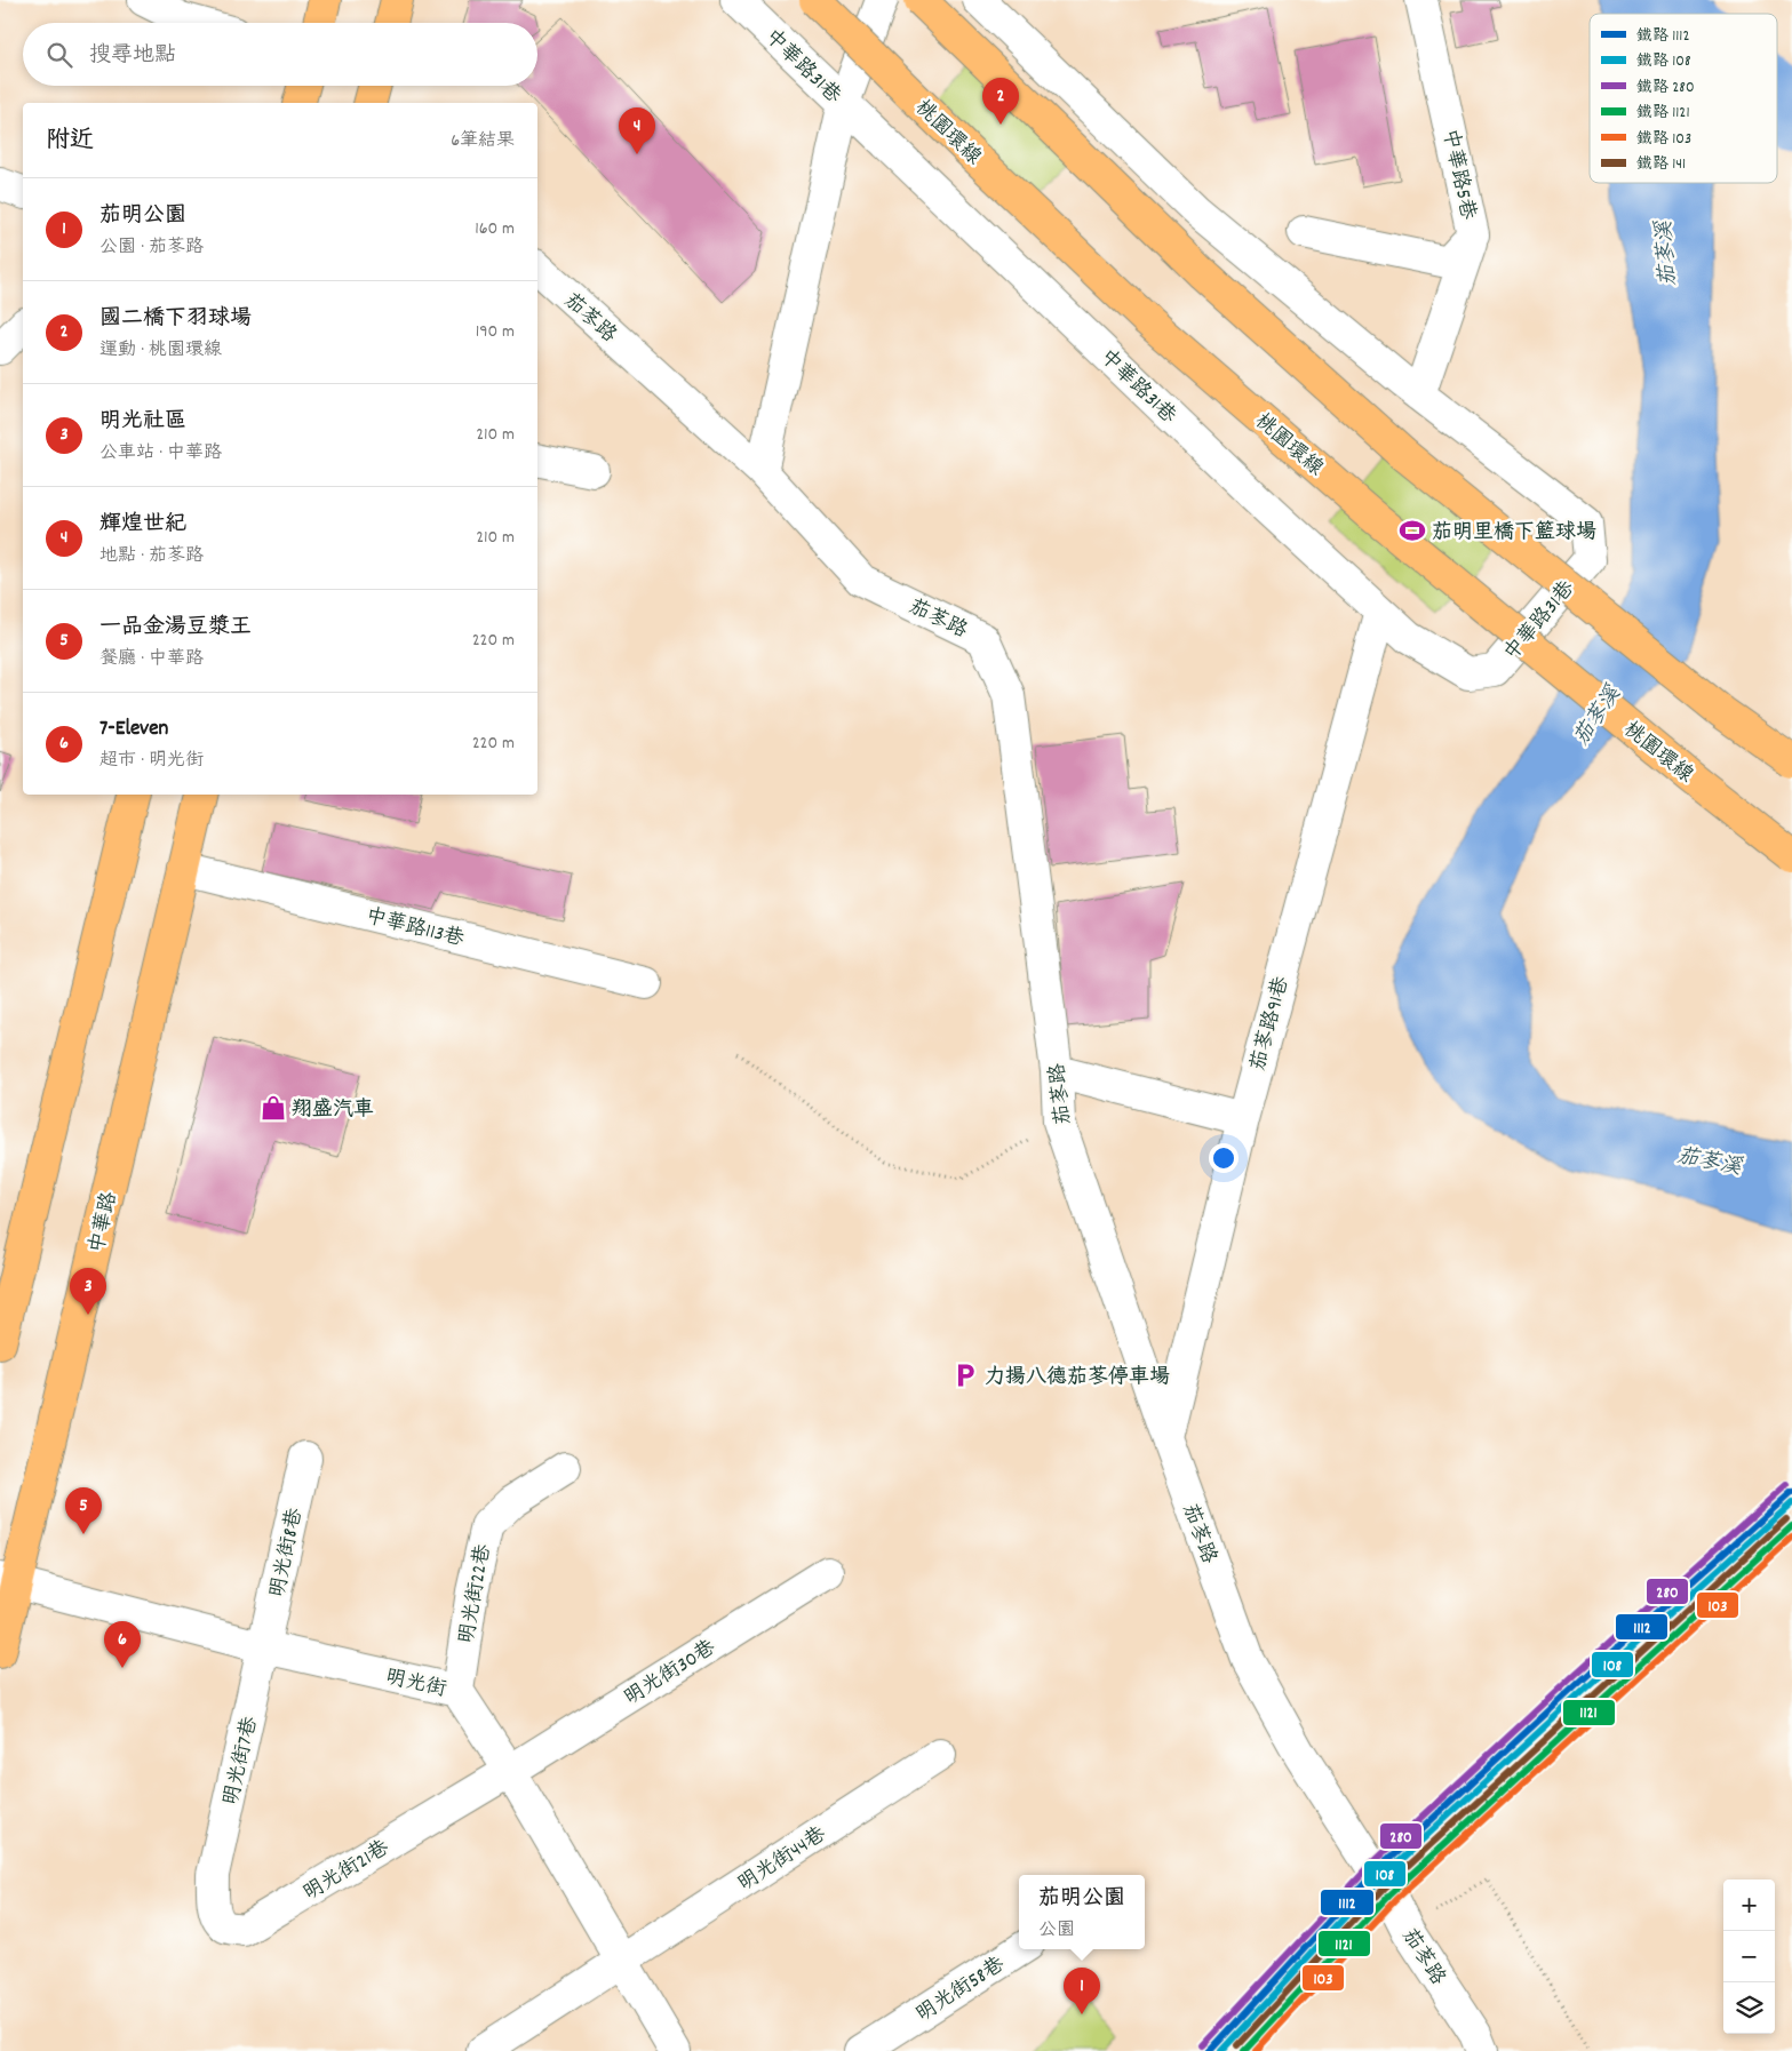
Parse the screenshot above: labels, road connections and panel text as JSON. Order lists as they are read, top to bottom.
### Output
{
  "streets": {
    "main road": ["桃園環線", "中華路"],
    "street": [
      "中華路31巷",
      "中華路5巷",
      "茄苳路",
      "中華路113巷",
      "茄苳路91巷",
      "明光街8巷",
      "明光街22巷",
      "明光街30巷",
      "明光街",
      "明光街7巷",
      "明光街44巷",
      "明光街21巷",
      "明光街58巷"
    ]
  },
  "crossings": [
    ["中華路31巷", "茄苳路91巷"],
    ["茄苳路", "茄苳路91巷"],
    ["中華路113巷", "中華路"],
    ["中華路", "明光街"],
    ["明光街8巷", "明光街"],
    ["明光街8巷", "明光街7巷"],
    ["明光街22巷", "明光街"],
    ["明光街30巷", "明光街"],
    ["明光街30巷", "明光街21巷"],
    ["明光街", "明光街7巷"],
    ["明光街", "明光街44巷"],
    ["明光街", "明光街21巷"],
    ["明光街7巷", "明光街21巷"]
  ],
  "water": ["茄苳溪"],
  "places": {
    "sports": ["茄明里橋下籃球場"],
    "shop": ["翔盛汽車"],
    "parking": ["力揚八德茄苳停車場"]
  },
  "lines": [
    "rail line 280",
    "rail line 1112",
    "rail line 108",
    "rail line 141",
    "rail line 1121",
    "rail line 103"
  ],
  "legend": [
    "鐵路 1112",
    "鐵路 108",
    "鐵路 280",
    "鐵路 1121",
    "鐵路 103",
    "鐵路 141"
  ],
  "page": {
    "search": "搜尋地點",
    "pins": [
      "2",
      "4",
      "3",
      "5",
      "6",
      "1"
    ],
    "heading": ["附近", "6筆結果"],
    "list": [
      {
        "mark": "1",
        "name": "茄明公園",
        "note": "公園 · 茄苳路",
        "value": "160 m"
      },
      {
        "mark": "2",
        "name": "國二橋下羽球場",
        "note": "運動 · 桃園環線",
        "value": "190 m"
      },
      {
        "mark": "3",
        "name": "明光社區",
        "note": "公車站 · 中華路",
        "value": "210 m"
      },
      {
        "mark": "4",
        "name": "輝煌世紀",
        "note": "地點 · 茄苳路",
        "value": "210 m"
      },
      {
        "mark": "5",
        "name": "一品金湯豆漿王",
        "note": "餐廳 · 中華路",
        "value": "220 m"
      },
      {
        "mark": "6",
        "name": "7-Eleven",
        "note": "超市 · 明光街",
        "value": "220 m"
      }
    ],
    "popup": ["茄明公園", "公園"],
    "map_buttons": ["+", "−"]
  }
}
